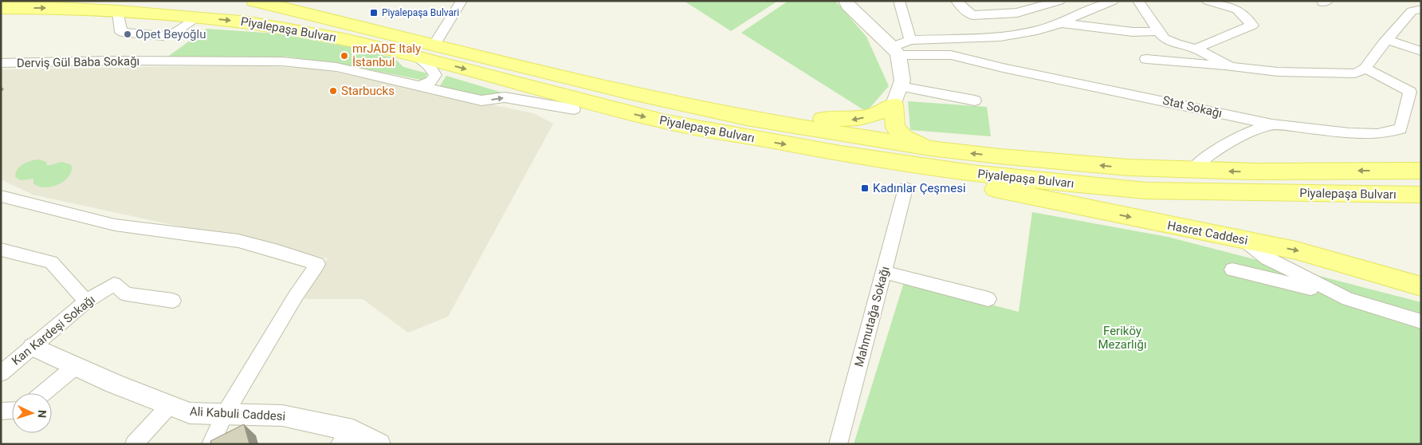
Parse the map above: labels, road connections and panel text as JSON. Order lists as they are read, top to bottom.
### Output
{
  "streets": {
    "main road": ["Piyalepaşa Bulvarı", "Hasret Caddesi"],
    "street": [
      "Derviş Gül Baba Sokağı",
      "Stat Sokağı",
      "Mahmutağa Sokağı",
      "Kan Kardeşi Sokağı",
      "Ali Kabuli Caddesi"
    ]
  },
  "crossings": [
    ["Kan Kardeşi Sokağı", "Ali Kabuli Caddesi"]
  ],
  "parks": ["Feriköy Mezarlığı"],
  "places": {
    "transit": ["Piyalepaşa Bulvari", "Kadınlar Çeşmesi"],
    "other": ["Opet Beyoğlu", "mrJADE Italy İstanbul", "Starbucks"]
  },
  "north": "right"
}
